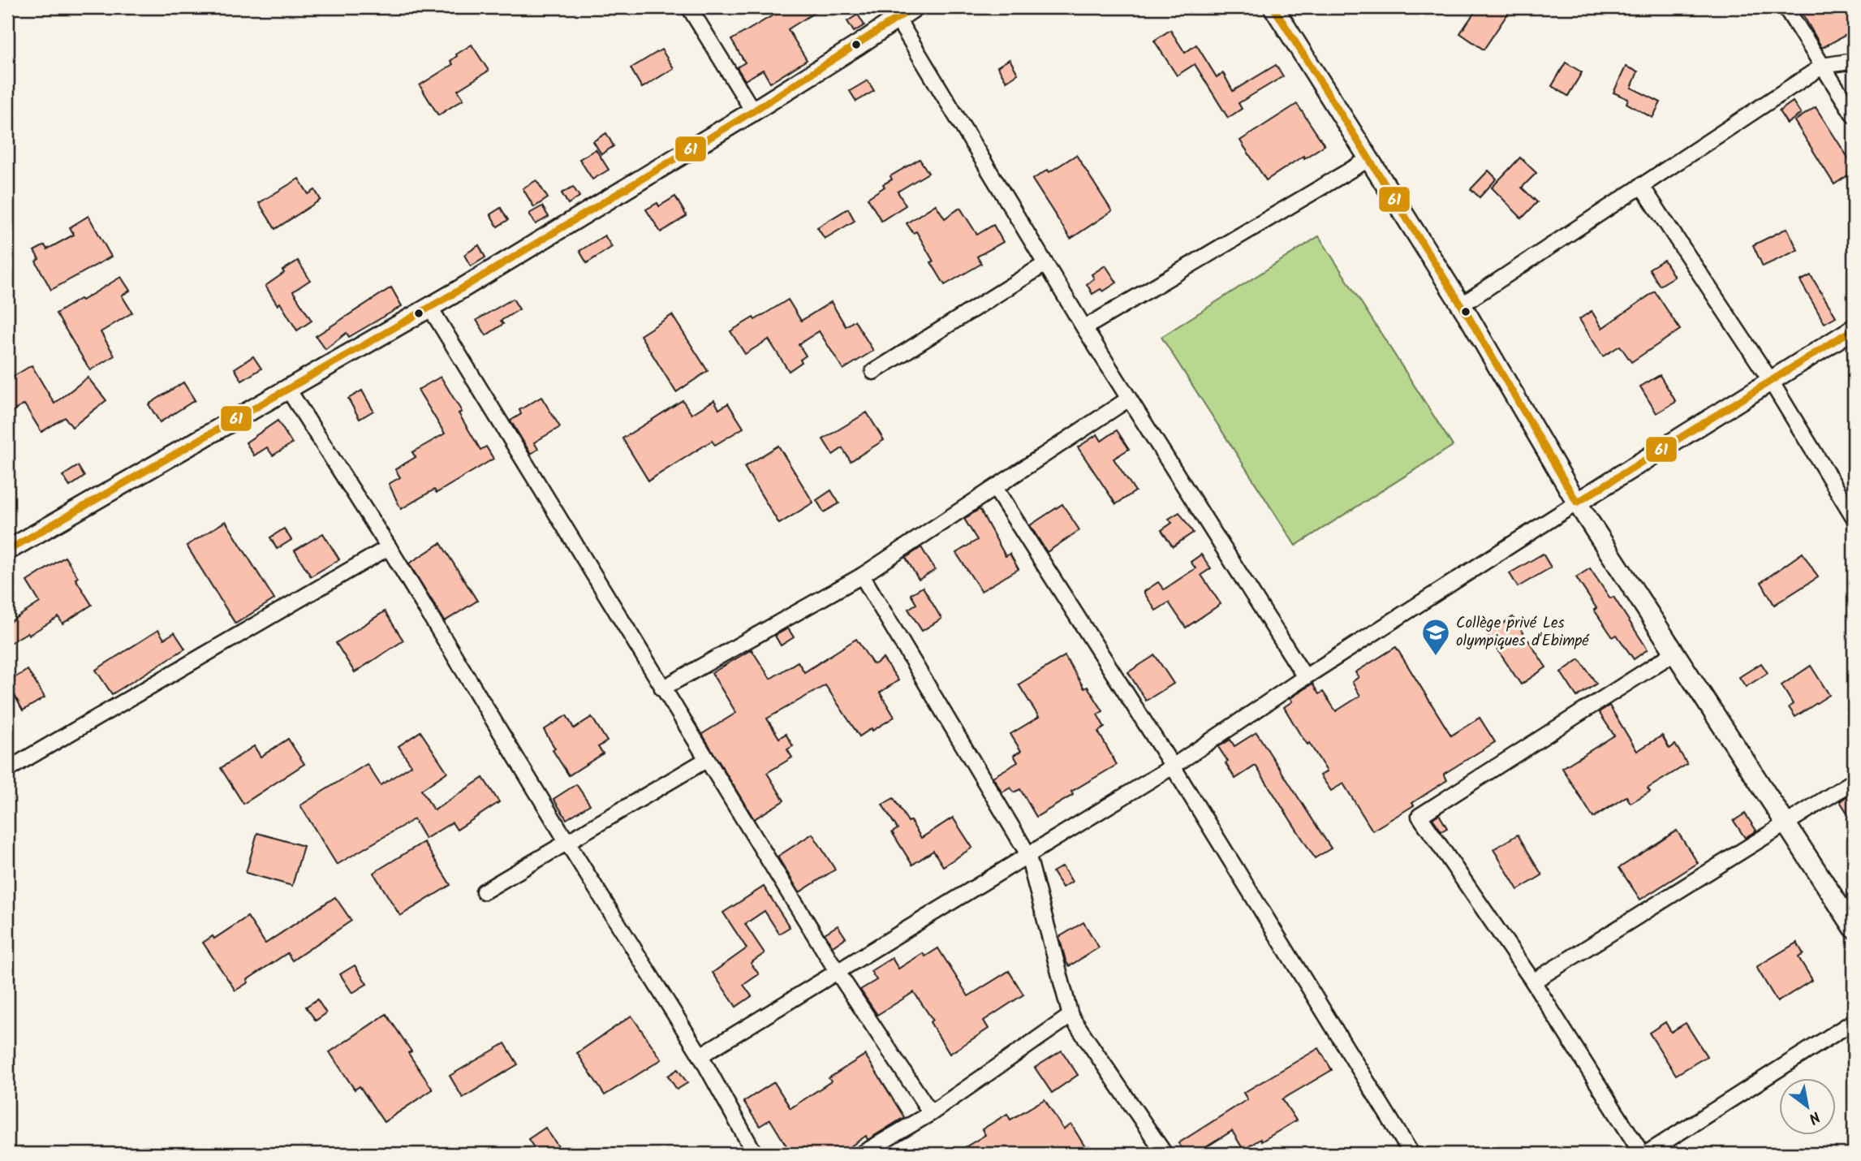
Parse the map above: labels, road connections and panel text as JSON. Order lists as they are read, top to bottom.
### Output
{
  "places": {
    "school or university": ["Collège privé Les olympiques d'Ebimpé"]
  },
  "lines": ["transit line 61"],
  "north": "bottom right"
}
